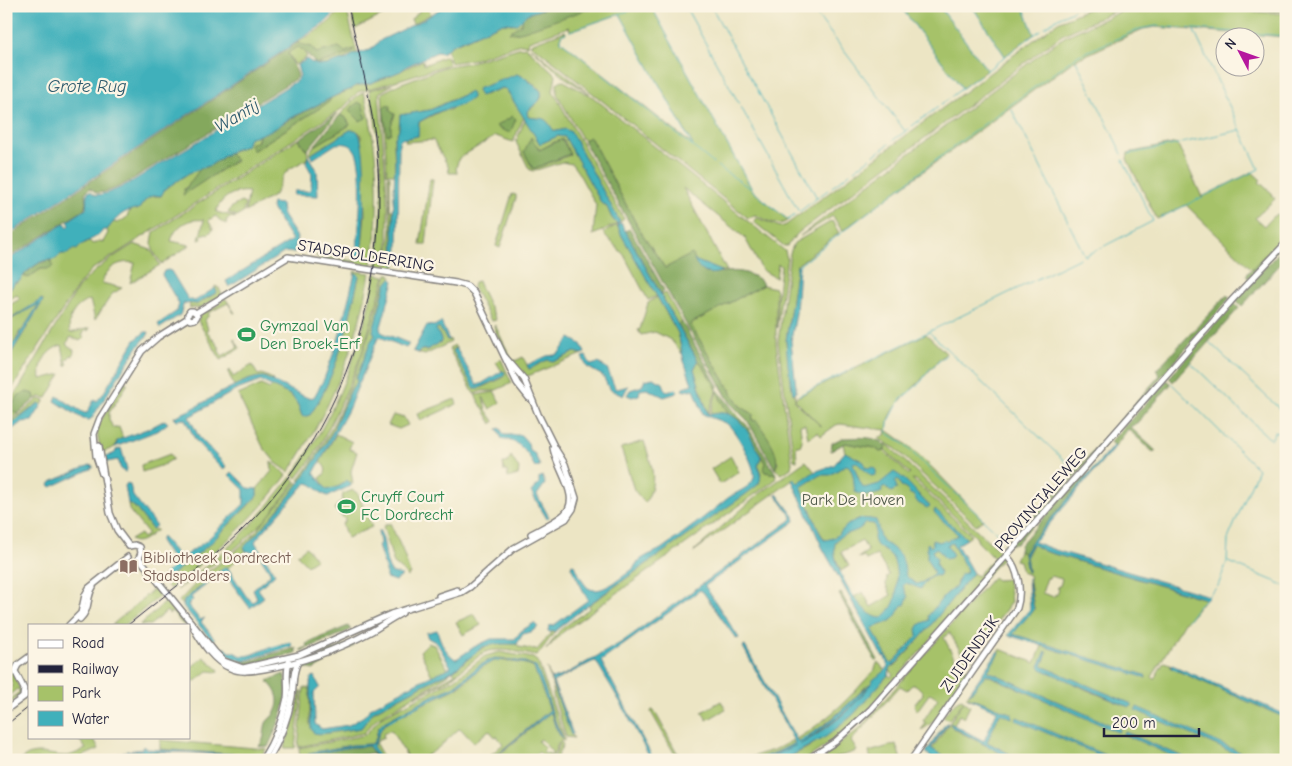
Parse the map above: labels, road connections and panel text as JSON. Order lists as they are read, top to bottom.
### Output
{
  "streets": {
    "street": ["STADSPOLDERRING", "PROVINCIALEWEG", "ZUIDENDIJK"]
  },
  "crossings": [
    ["PROVINCIALEWEG", "ZUIDENDIJK"]
  ],
  "water": ["Grote Rug", "Wantij"],
  "parks": ["Park De Hoven"],
  "places": {
    "sports": ["Gymzaal Van Den Broek-Erf", "Cruyff Court FC Dordrecht"],
    "library": ["Bibliotheek Dordrecht Stadspolders"]
  },
  "legend": [
    "Road",
    "Railway",
    "Park",
    "Water"
  ],
  "scale_bar": "200 m",
  "north": "top left"
}
